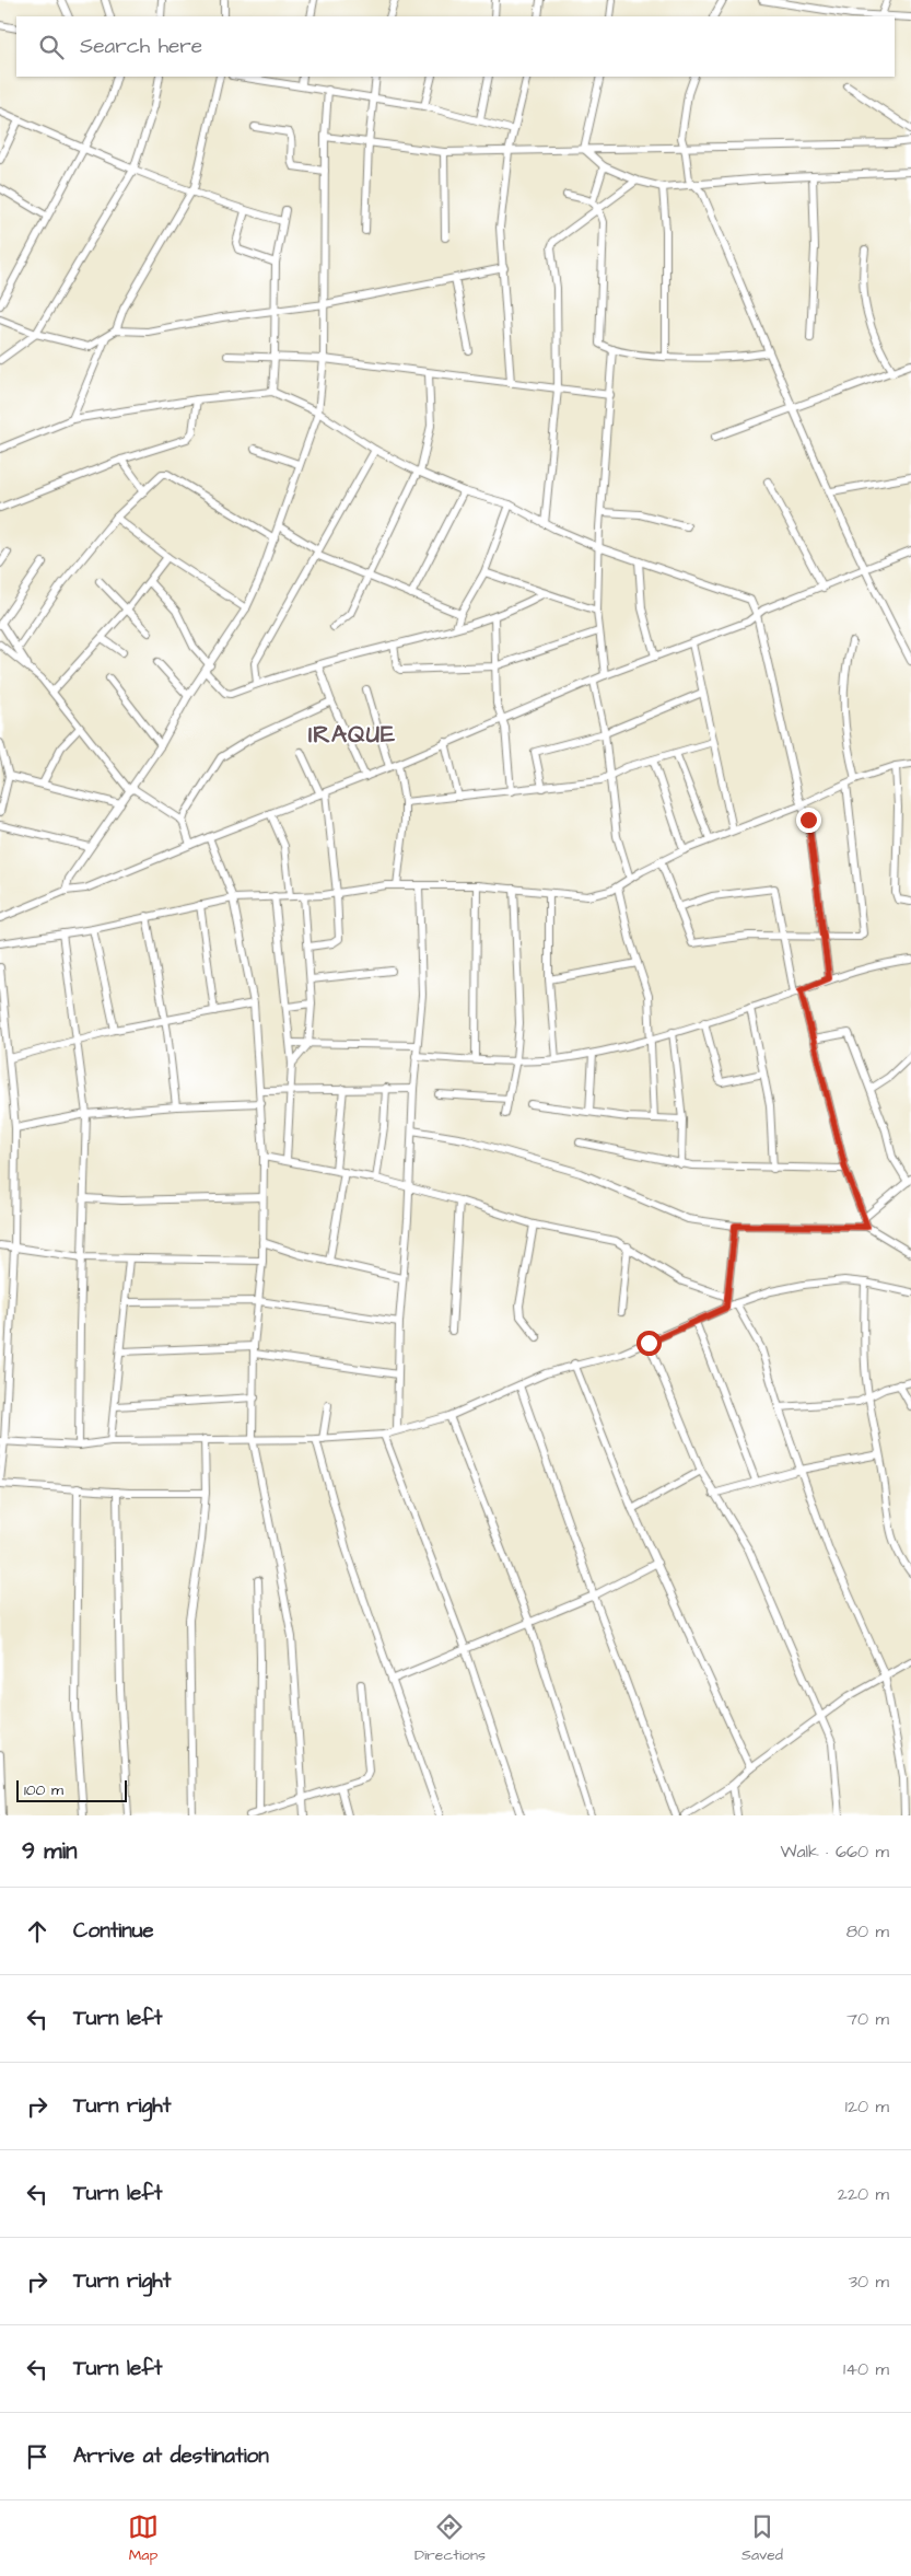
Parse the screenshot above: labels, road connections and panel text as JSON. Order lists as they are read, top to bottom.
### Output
{
  "districts": ["IRAQUE"],
  "scale_bar": "100 m",
  "page": {
    "search": "Search here",
    "scale": "100 m",
    "heading": ["9 min", "Walk · 660 m"],
    "list": [
      ["Continue", "80 m"],
      ["Turn left", "70 m"],
      ["Turn right", "120 m"],
      ["Turn left", "220 m"],
      ["Turn right", "30 m"],
      ["Turn left", "140 m"],
      "Arrive at destination"
    ],
    "nav": ["Map", "Directions", "Saved"]
  }
}
